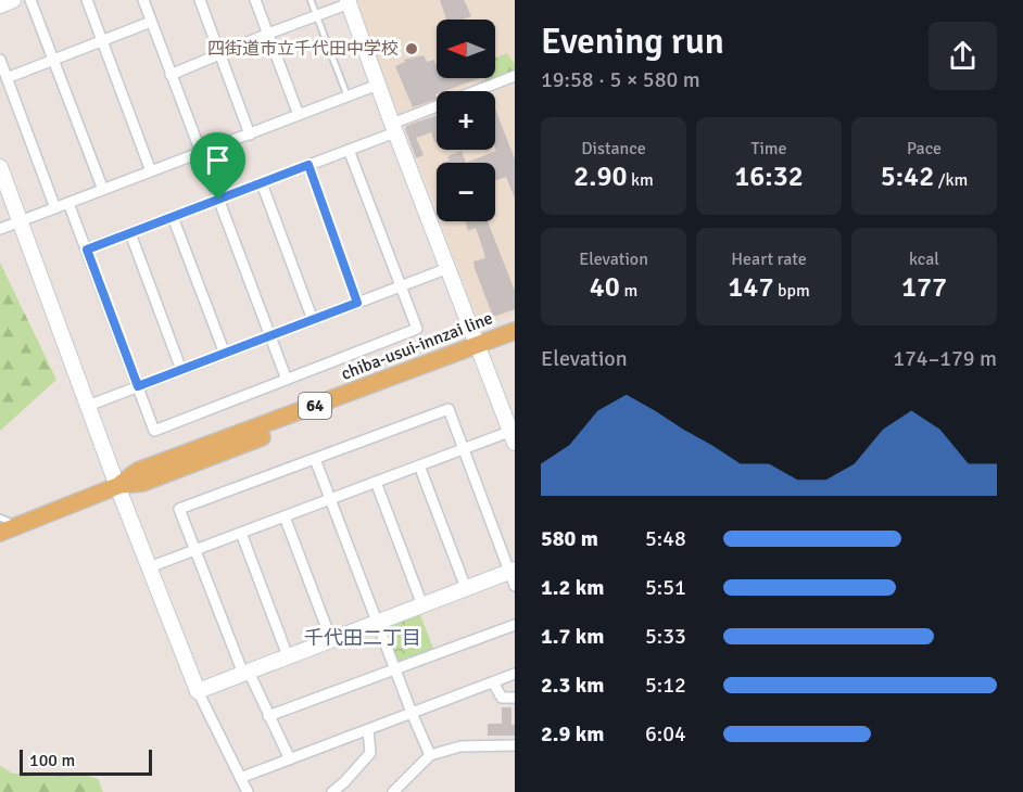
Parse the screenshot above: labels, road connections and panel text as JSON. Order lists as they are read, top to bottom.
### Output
{
  "streets": {
    "main road": ["chiba-usui-innzai line", "64"]
  },
  "districts": ["千代田二丁目"],
  "places": ["四街道市立千代田中学校"],
  "scale_bar": "100 m",
  "north": "left",
  "page": {
    "heading": ["Evening run", "19:58 · 5 × 580 m"],
    "map_buttons": ["+", "−"],
    "stats": [
      ["Distance", "2.90 km"],
      ["Time", "16:32"],
      ["Pace", "5:42 /km"],
      ["Elevation", "40 m"],
      ["Heart rate", "147 bpm"],
      ["kcal", "177"]
    ],
    "chart": ["Elevation", "174–179 m"],
    "list": [
      {
        "name": "580 m",
        "note": "5:48"
      },
      {
        "name": "1.2 km",
        "note": "5:51"
      },
      {
        "name": "1.7 km",
        "note": "5:33"
      },
      {
        "name": "2.3 km",
        "note": "5:12"
      },
      {
        "name": "2.9 km",
        "note": "6:04"
      }
    ],
    "scale": "100 m"
  }
}
